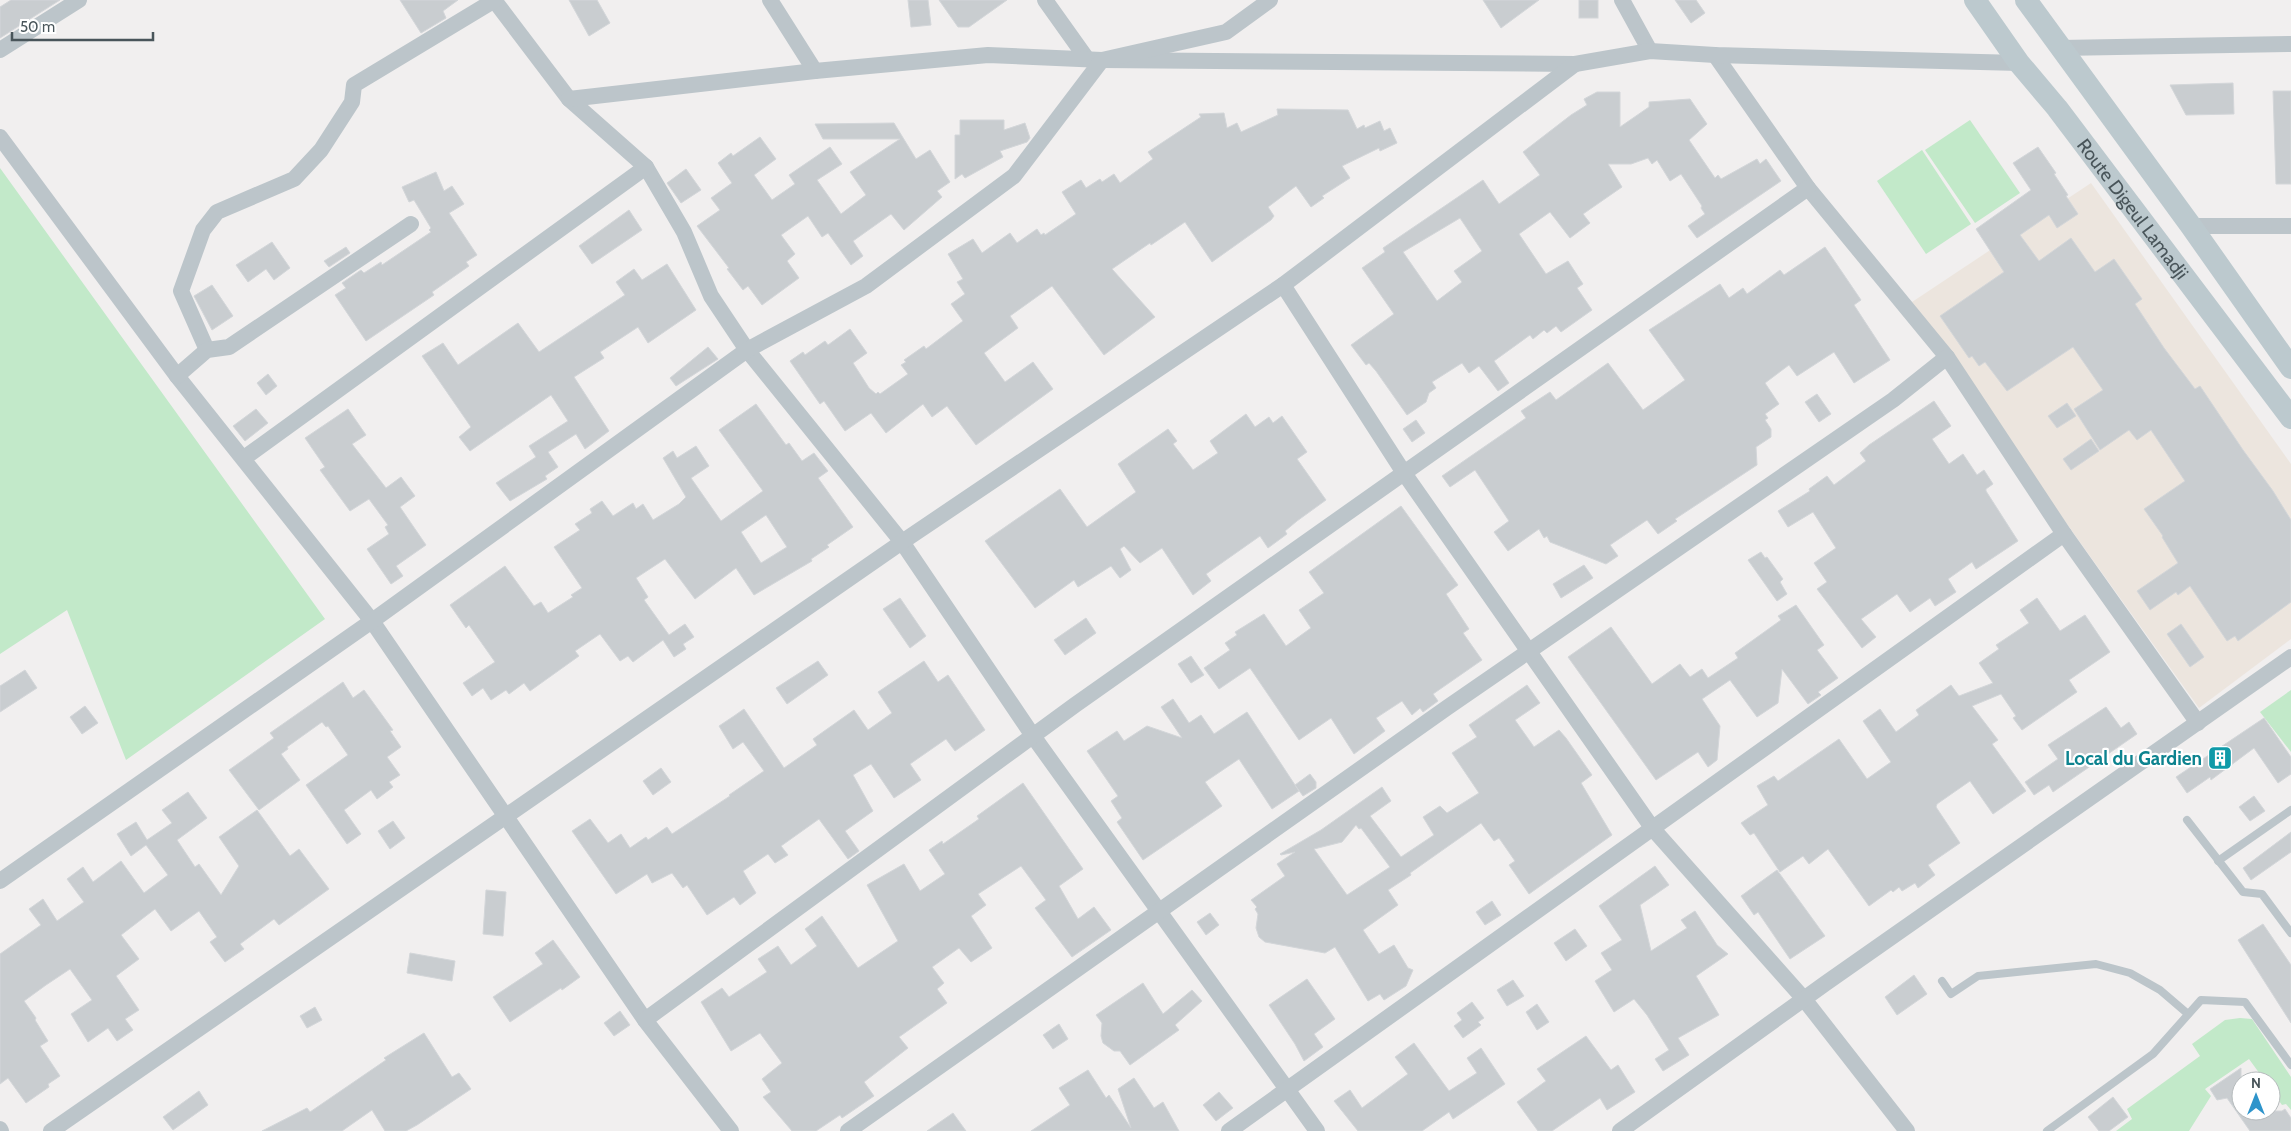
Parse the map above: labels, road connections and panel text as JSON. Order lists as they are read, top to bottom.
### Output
{
  "streets": {
    "main road": ["Route Digeul Lamadji"]
  },
  "places": {
    "building": ["Local du Gardien"]
  },
  "scale_bar": "50 m",
  "north": "top"
}
